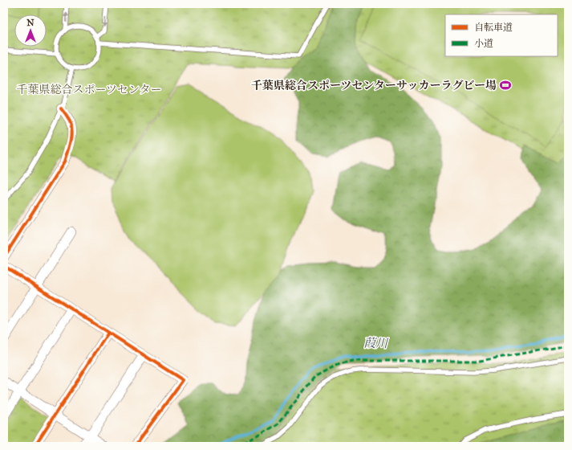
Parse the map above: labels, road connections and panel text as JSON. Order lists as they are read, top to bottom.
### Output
{
  "water": ["葭川"],
  "parks": ["千葉県総合スポーツセンター"],
  "places": {
    "sports": ["千葉県総合スポーツセンターサッカーラグビー場"]
  },
  "legend": ["自転車道", "小道"],
  "north": "top"
}
